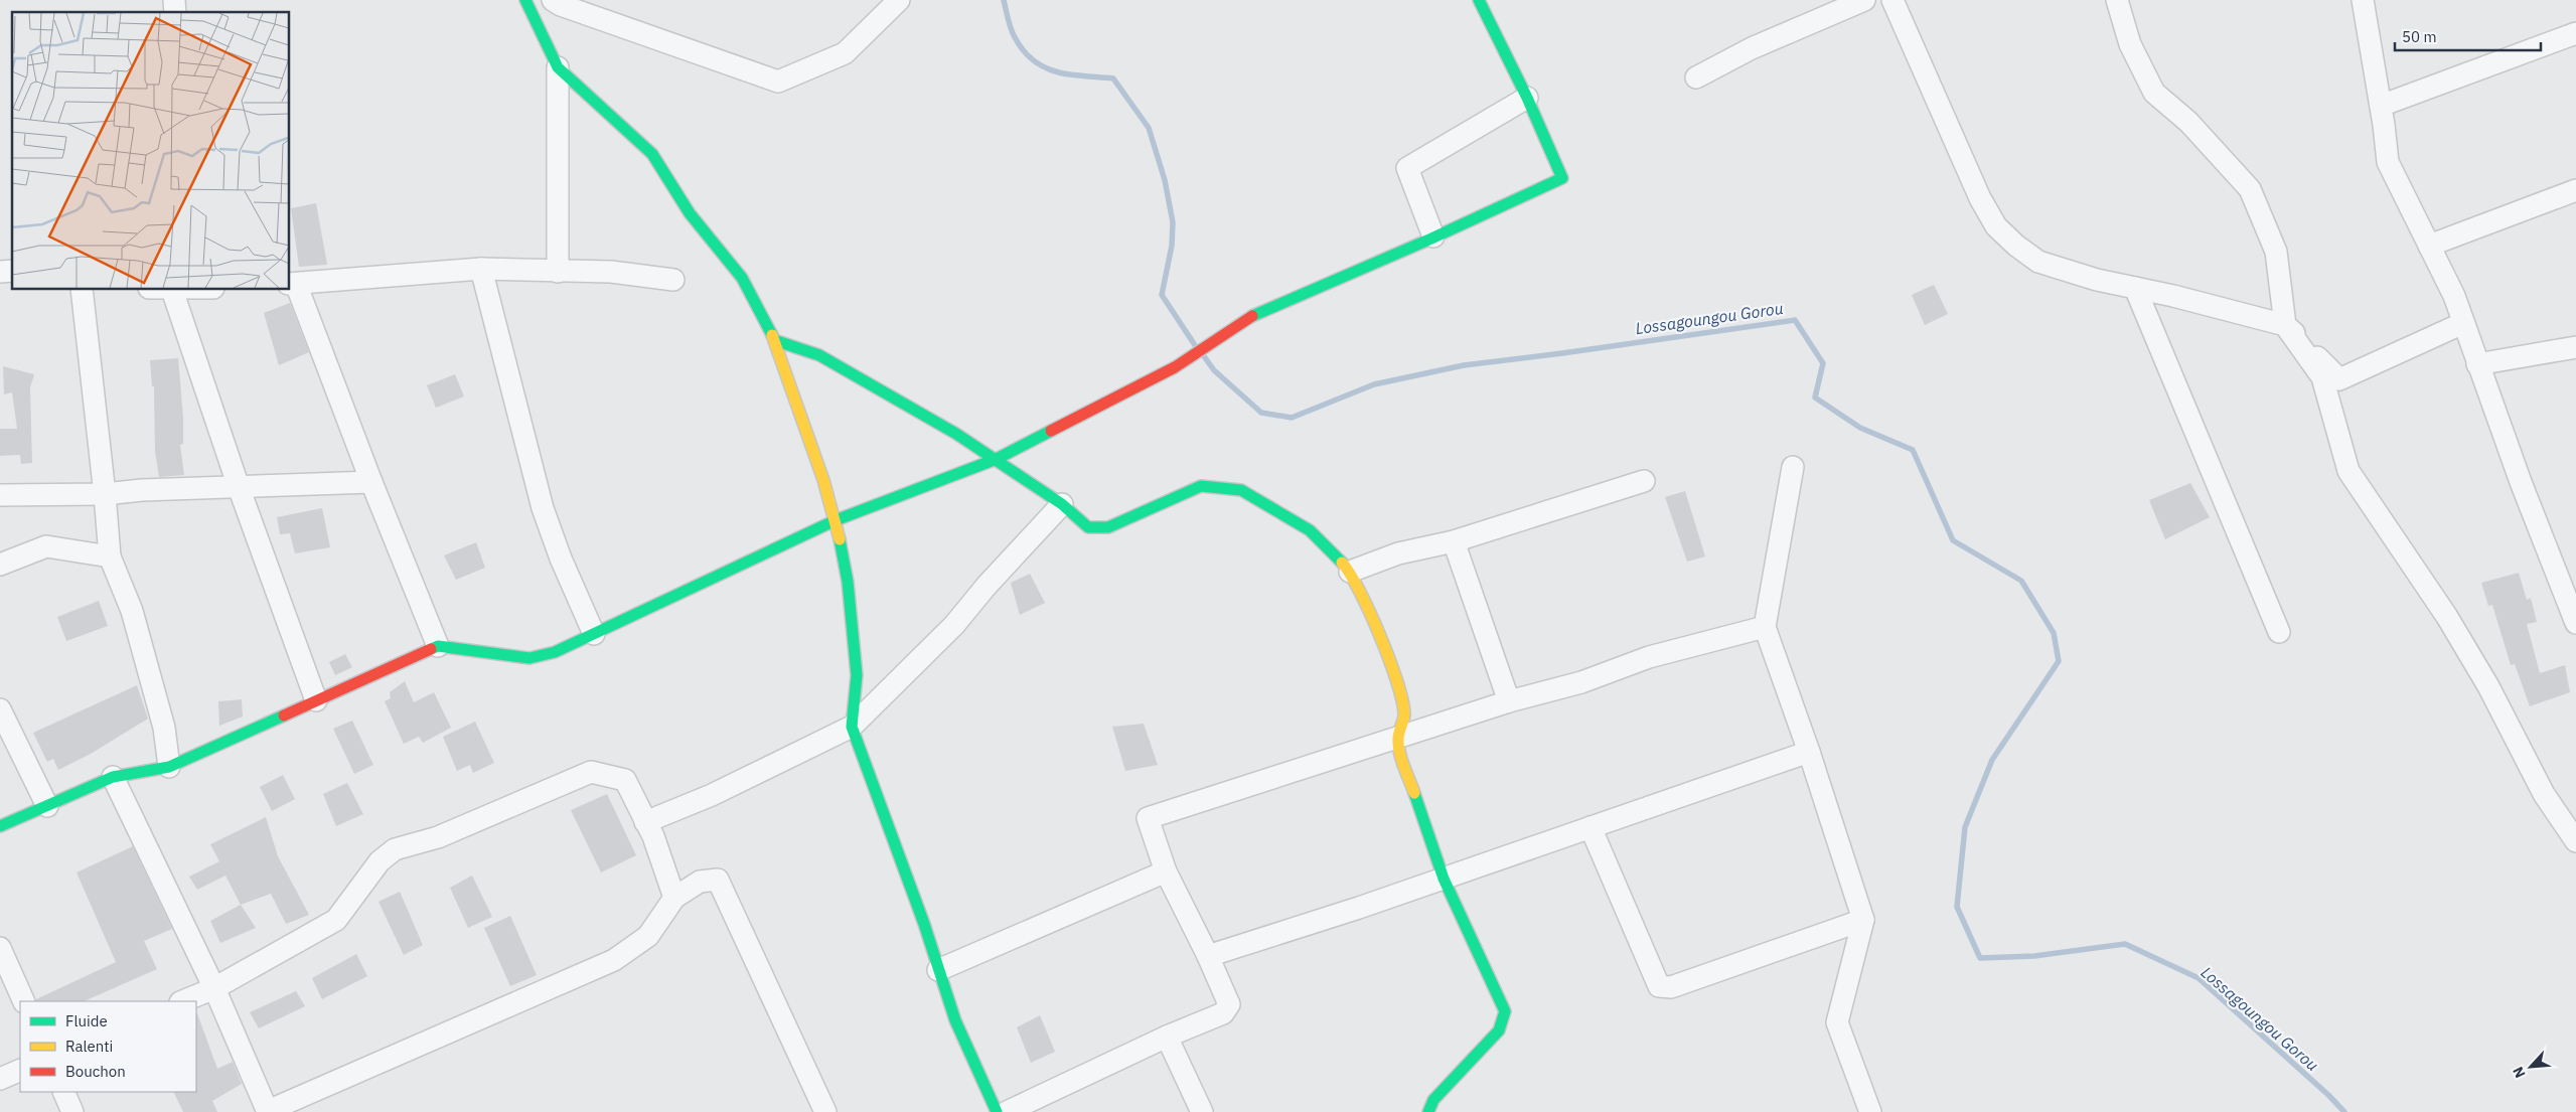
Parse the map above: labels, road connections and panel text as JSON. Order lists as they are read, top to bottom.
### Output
{
  "water": ["Lossagoungou Gorou"],
  "legend": ["Fluide", "Ralenti", "Bouchon"],
  "scale_bar": "50 m",
  "north": "bottom left"
}
